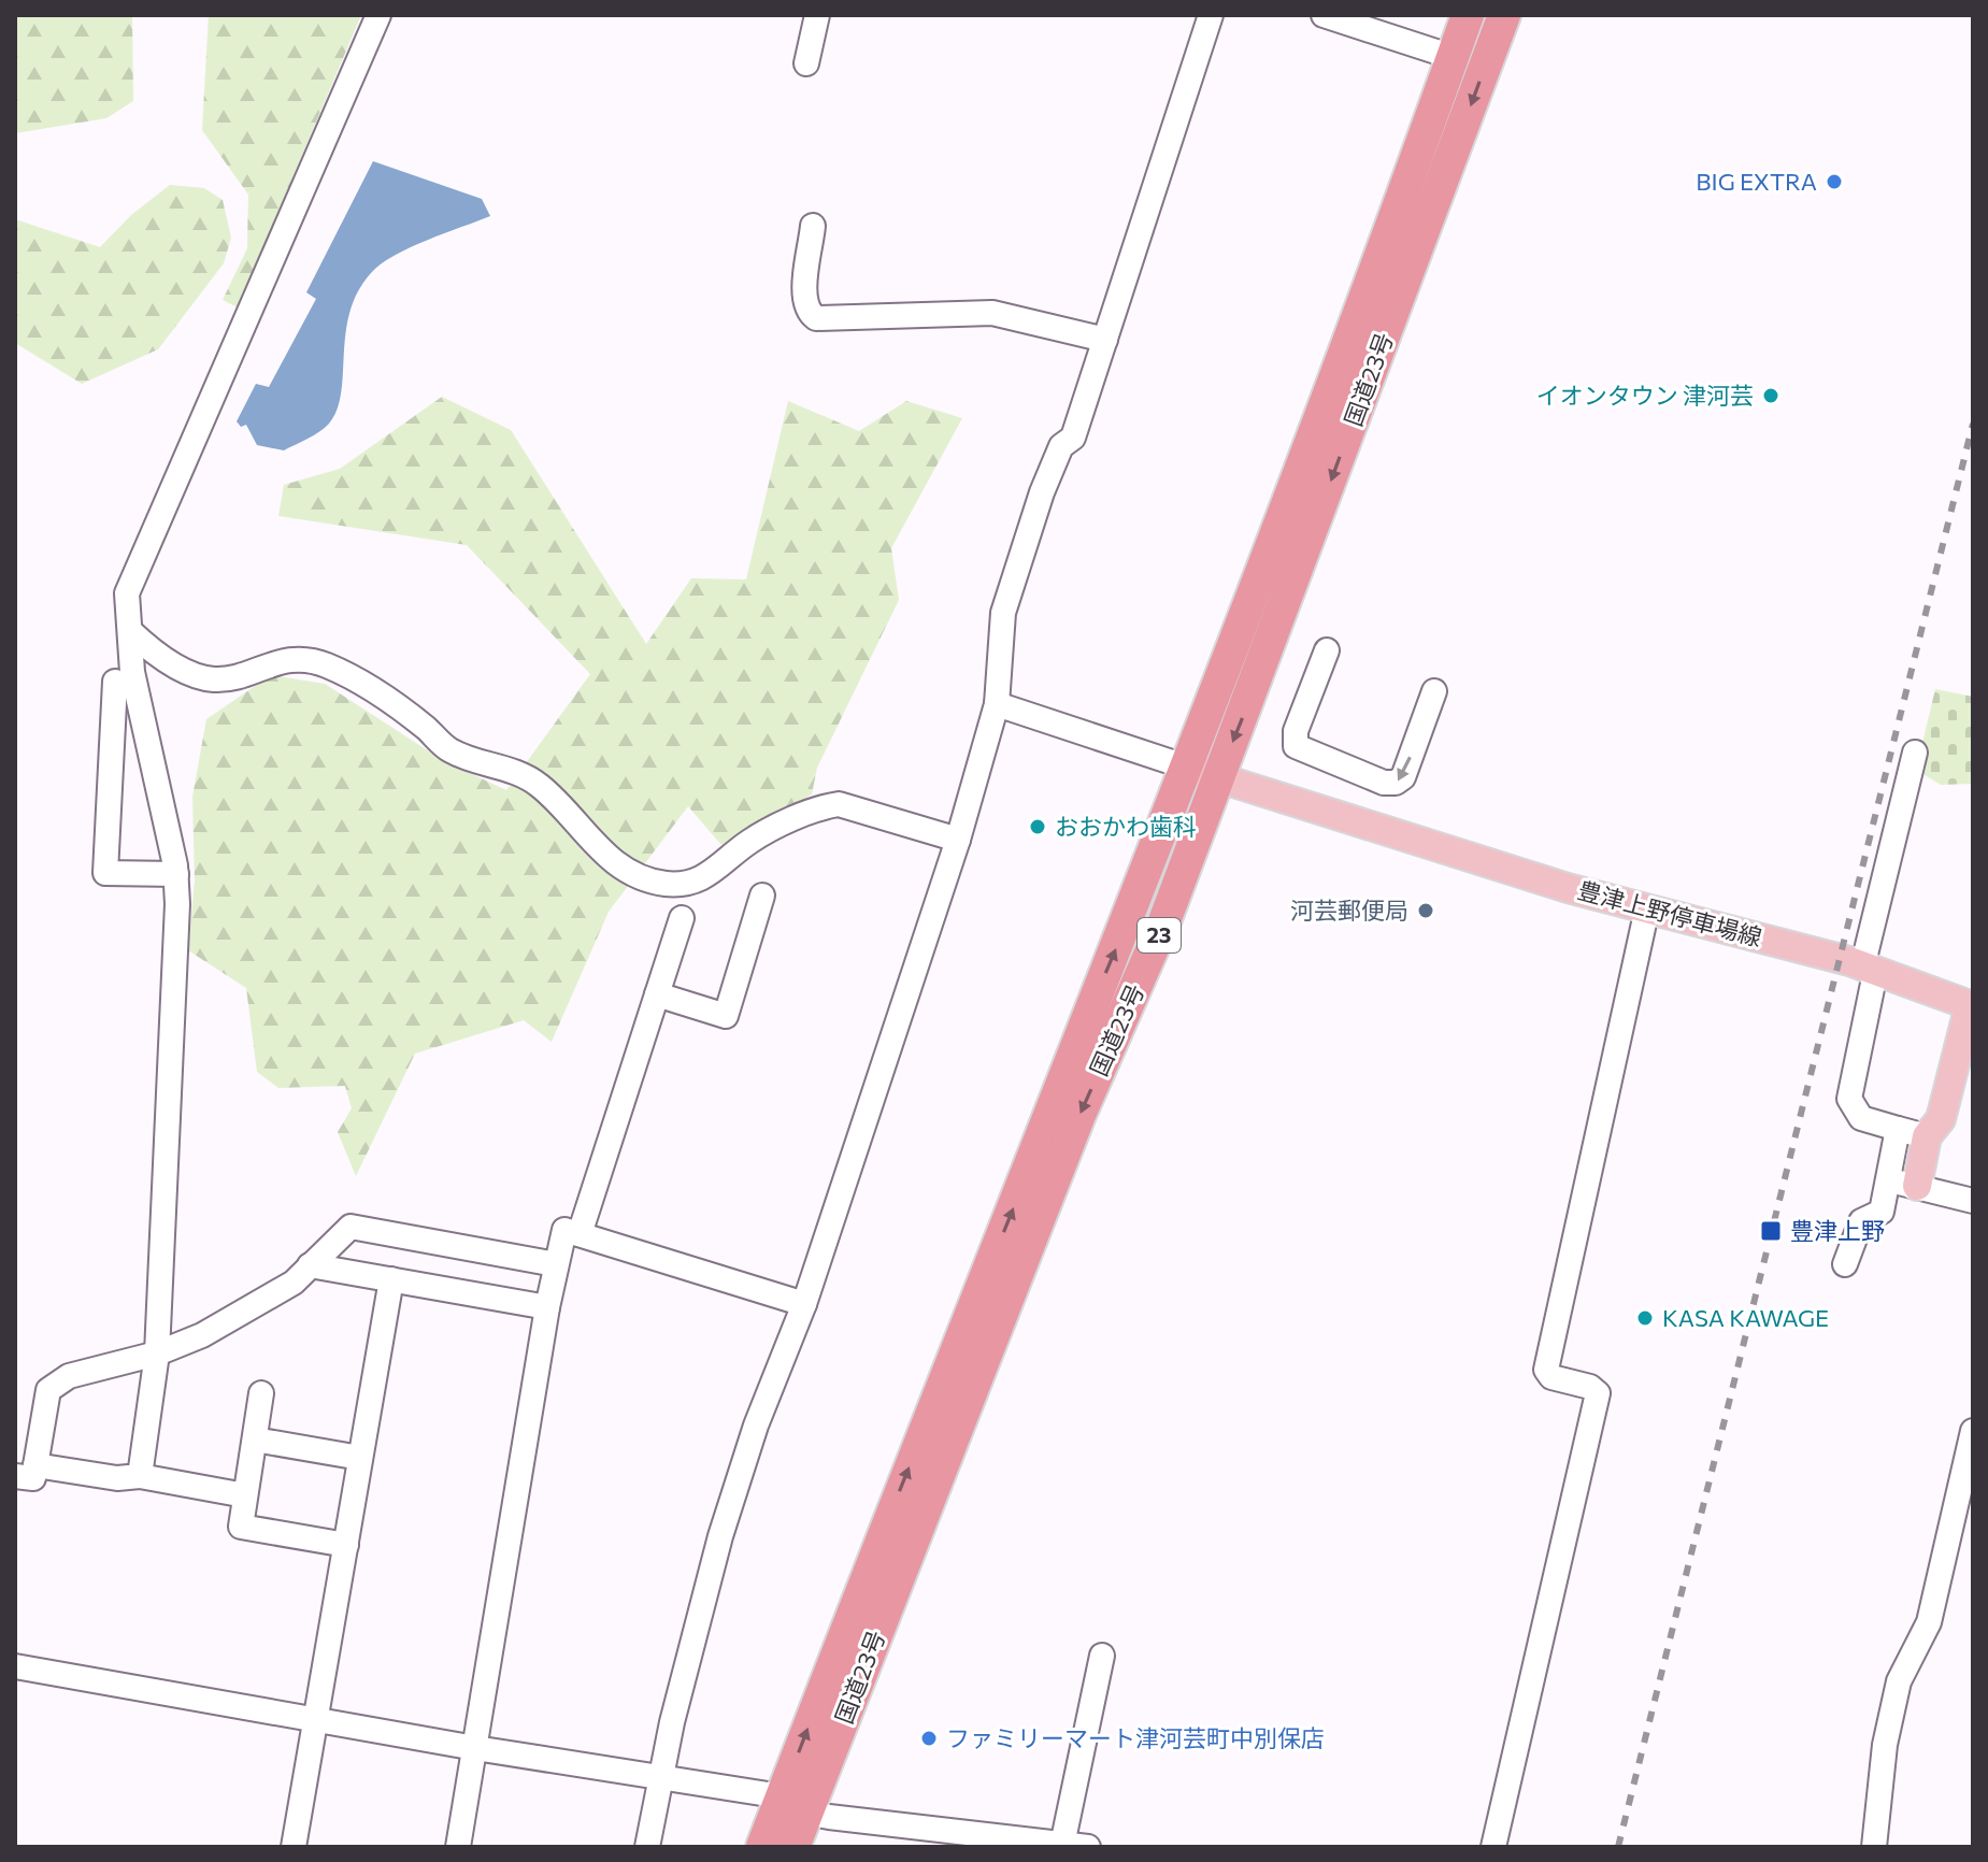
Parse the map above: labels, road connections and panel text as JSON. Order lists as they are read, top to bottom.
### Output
{
  "streets": {
    "highway": ["国道23号", "23"],
    "main road": ["豊津上野停車場線"]
  },
  "crossings": [
    ["国道23号", "豊津上野停車場線"]
  ],
  "places": {
    "other": [
      "BIG EXTRA",
      "イオンタウン 津河芸",
      "おおかわ歯科",
      "河芸郵便局",
      "KASA KAWAGE",
      "ファミリーマート津河芸町中別保店"
    ],
    "transit": ["豊津上野"]
  }
}
